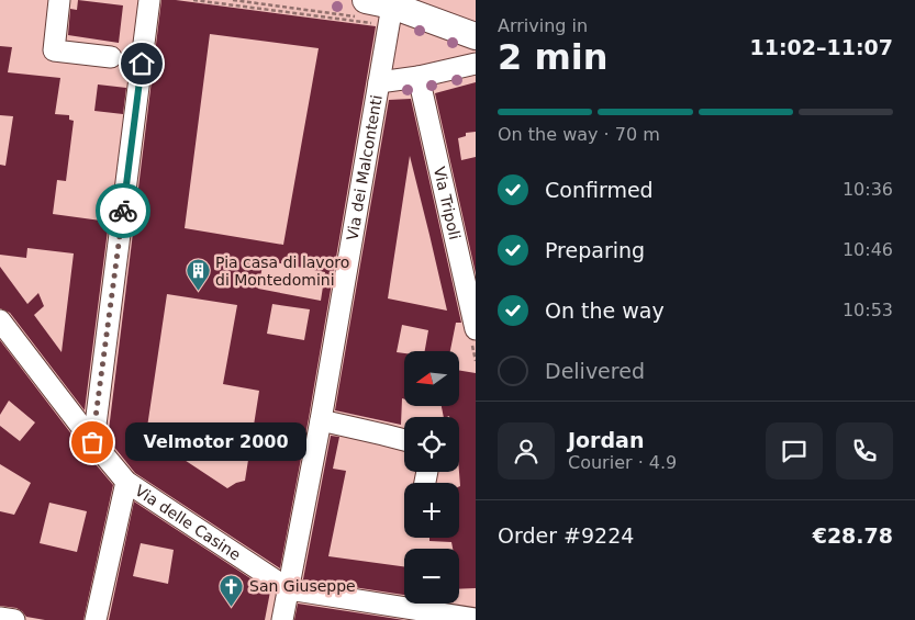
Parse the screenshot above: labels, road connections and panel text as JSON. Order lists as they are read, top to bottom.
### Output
{
  "streets": {
    "street": ["Via dei Malcontenti", "Via Tripoli", "Via delle Casine"]
  },
  "crossings": [
    ["Via dei Malcontenti", "Via delle Casine"]
  ],
  "places": {
    "building": ["Pia casa di lavoro di Montedomini"],
    "other": ["Velmotor 2000"],
    "church": ["San Giuseppe"]
  },
  "north": "left",
  "page": {
    "heading": ["2 min", "Arriving in", "11:02–11:07"],
    "panel": [
      "Jordan",
      "Courier · 4.9",
      "Order #9224",
      "€28.78"
    ],
    "bar": "On the way · 70 m",
    "list": [
      ["Confirmed", "10:36"],
      ["Preparing", "10:46"],
      ["On the way", "10:53"],
      "Delivered"
    ],
    "map_buttons": ["+", "−"],
    "bubble": "Velmotor 2000"
  }
}
